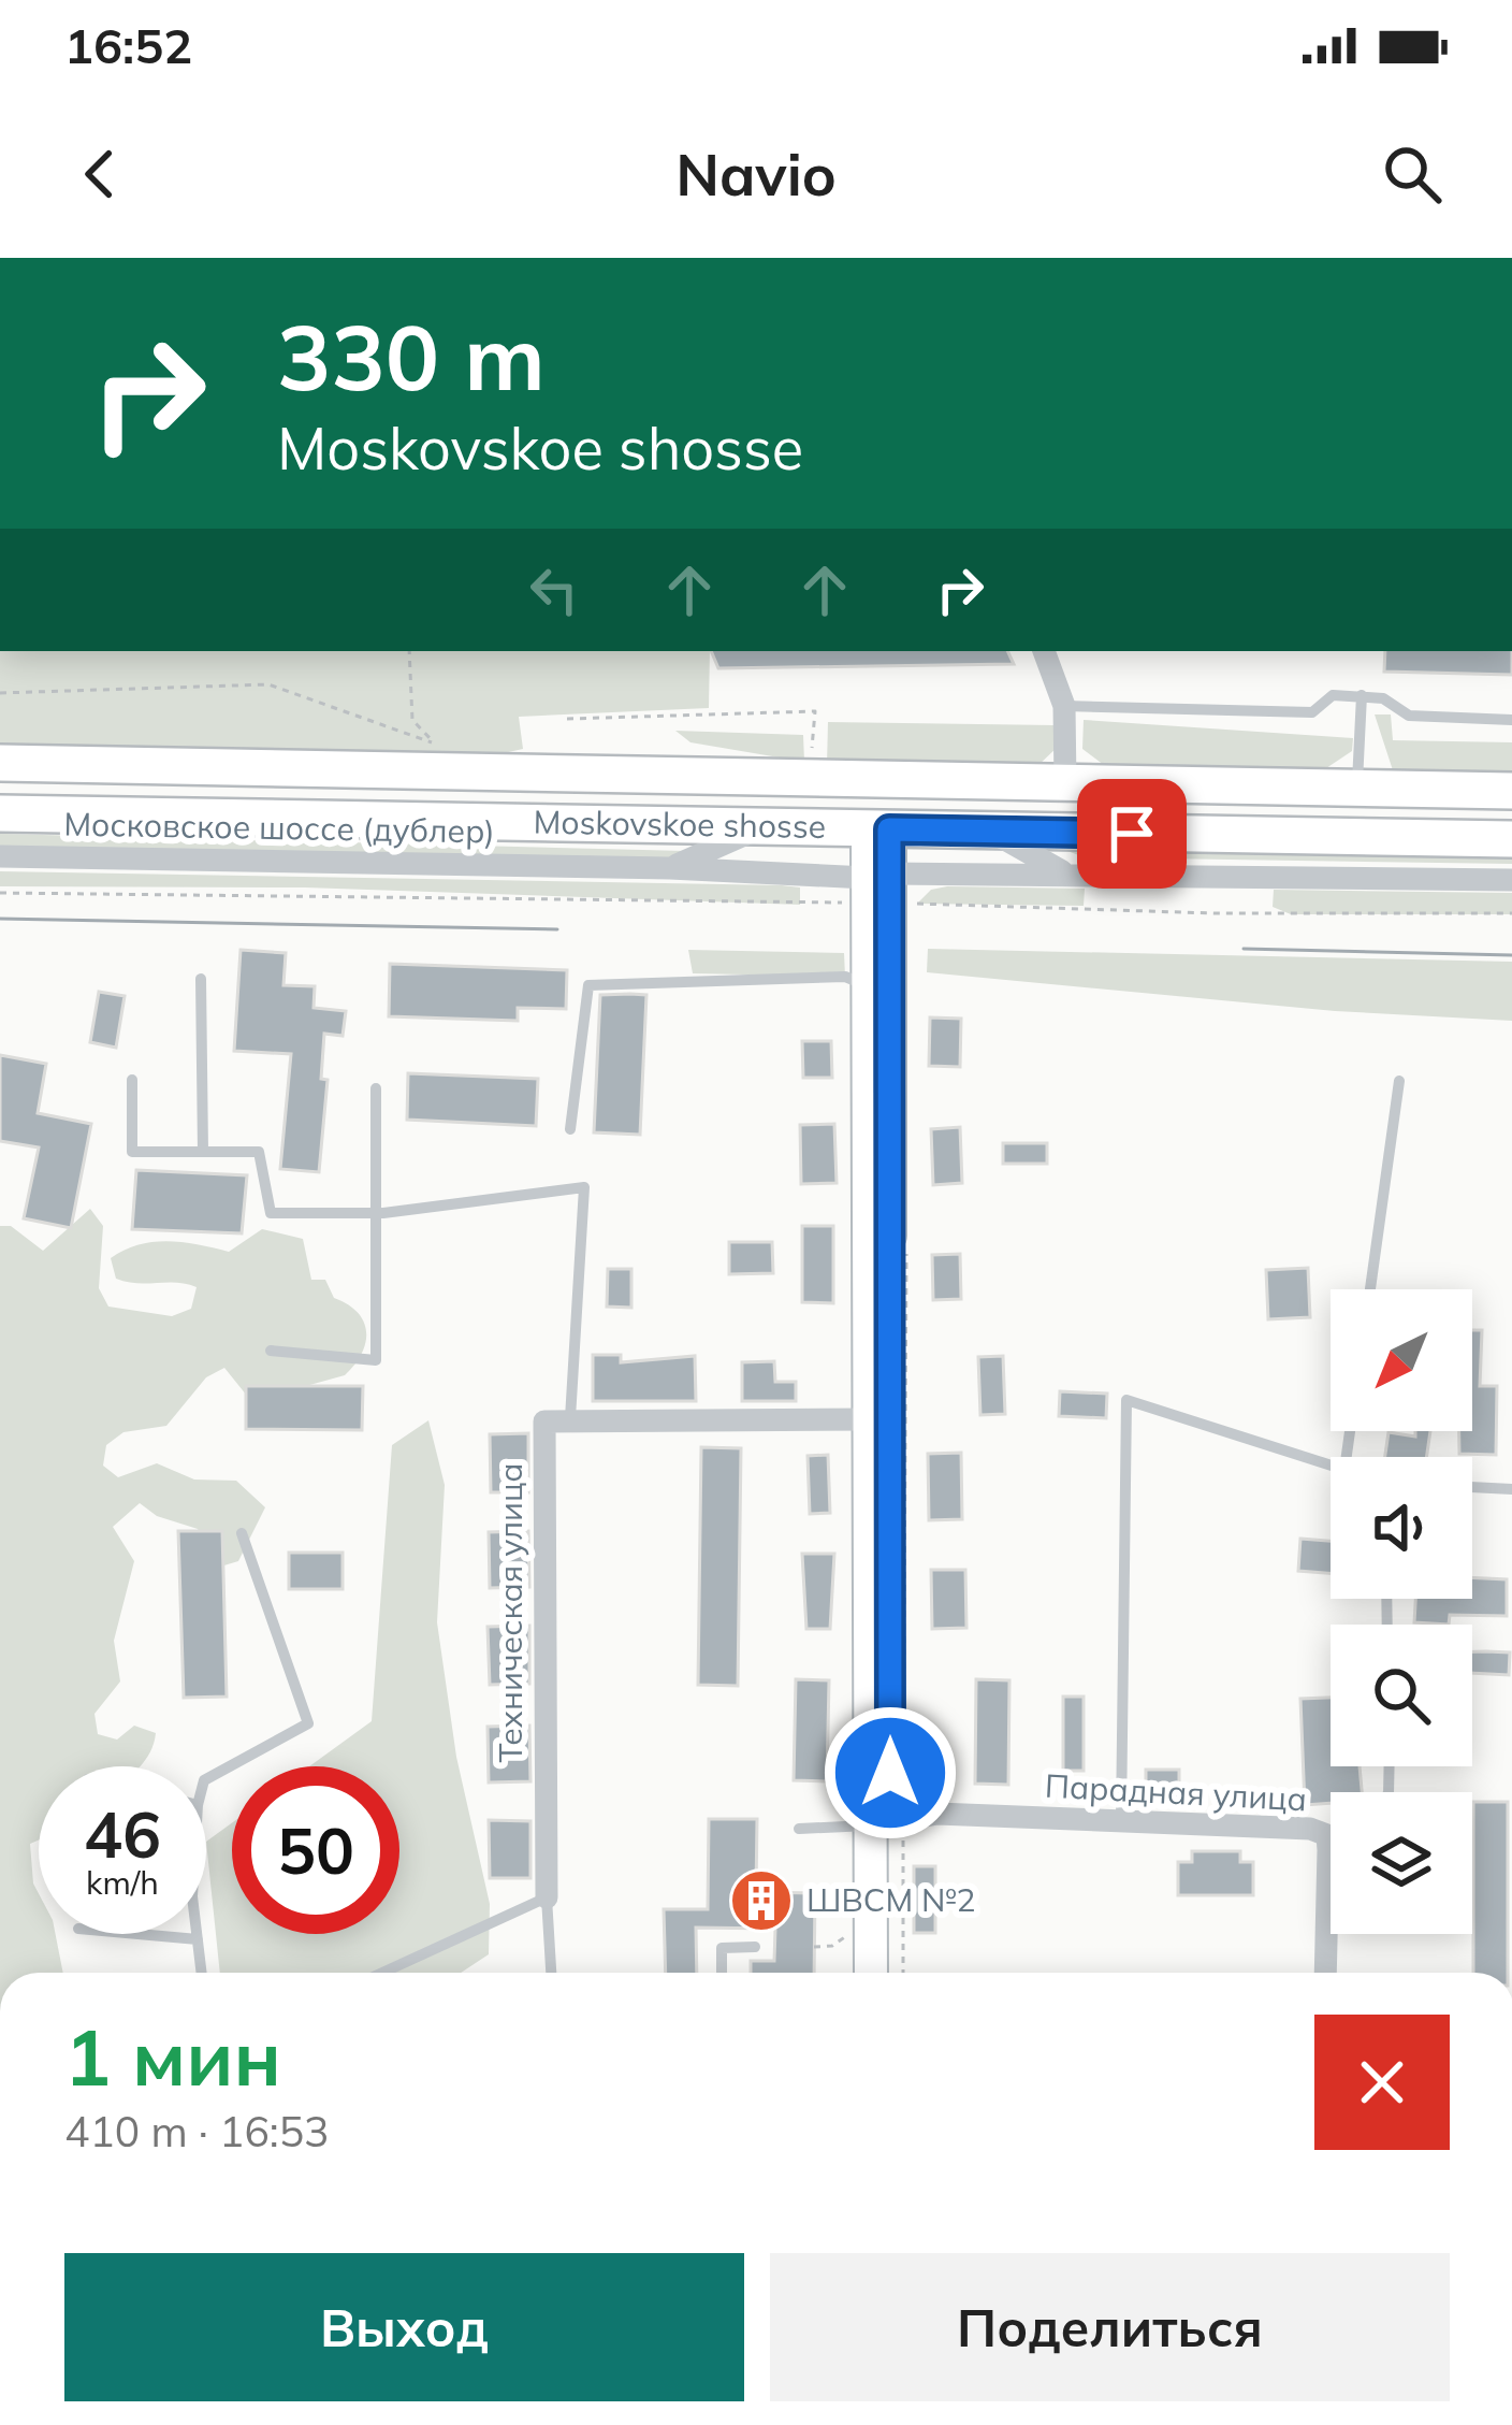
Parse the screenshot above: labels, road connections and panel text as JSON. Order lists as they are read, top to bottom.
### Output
{
  "streets": {
    "main road": ["Moskovskoe shosse"],
    "street": ["Московское шоссе (дублер)", "Техническая улица", "Парадная улица"]
  },
  "places": {
    "building": ["ШВСМ №2"]
  },
  "north": "bottom left",
  "page": {
    "status": "16:52",
    "header": "Navio",
    "turn": ["330 m", "Moskovskoe shosse"],
    "speed": "46 km/h",
    "limit": "50",
    "heading": ["1 мин", "410 m · 16:53"],
    "buttons": ["Выход", "Поделиться"]
  }
}
